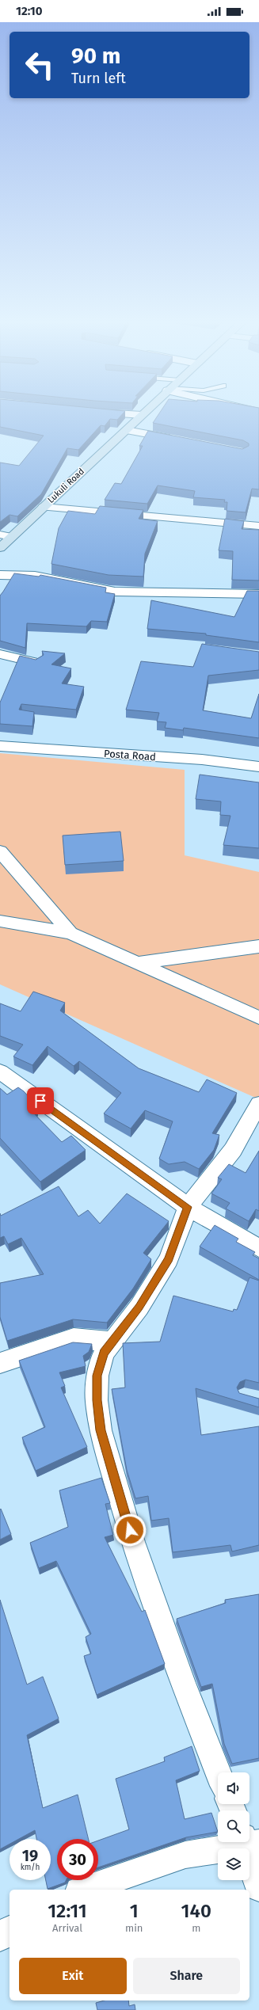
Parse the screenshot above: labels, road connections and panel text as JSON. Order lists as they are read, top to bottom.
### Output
{
  "streets": {
    "street": ["Lukuli Road", "Posta Road"]
  },
  "page": {
    "status": "12:10",
    "turn": ["90 m", "Turn left"],
    "speed": "19 km/h",
    "limit": "30",
    "eta": [
      "12:11",
      "Arrival",
      "1",
      "min",
      "140",
      "m"
    ],
    "buttons": ["Exit", "Share"]
  }
}
